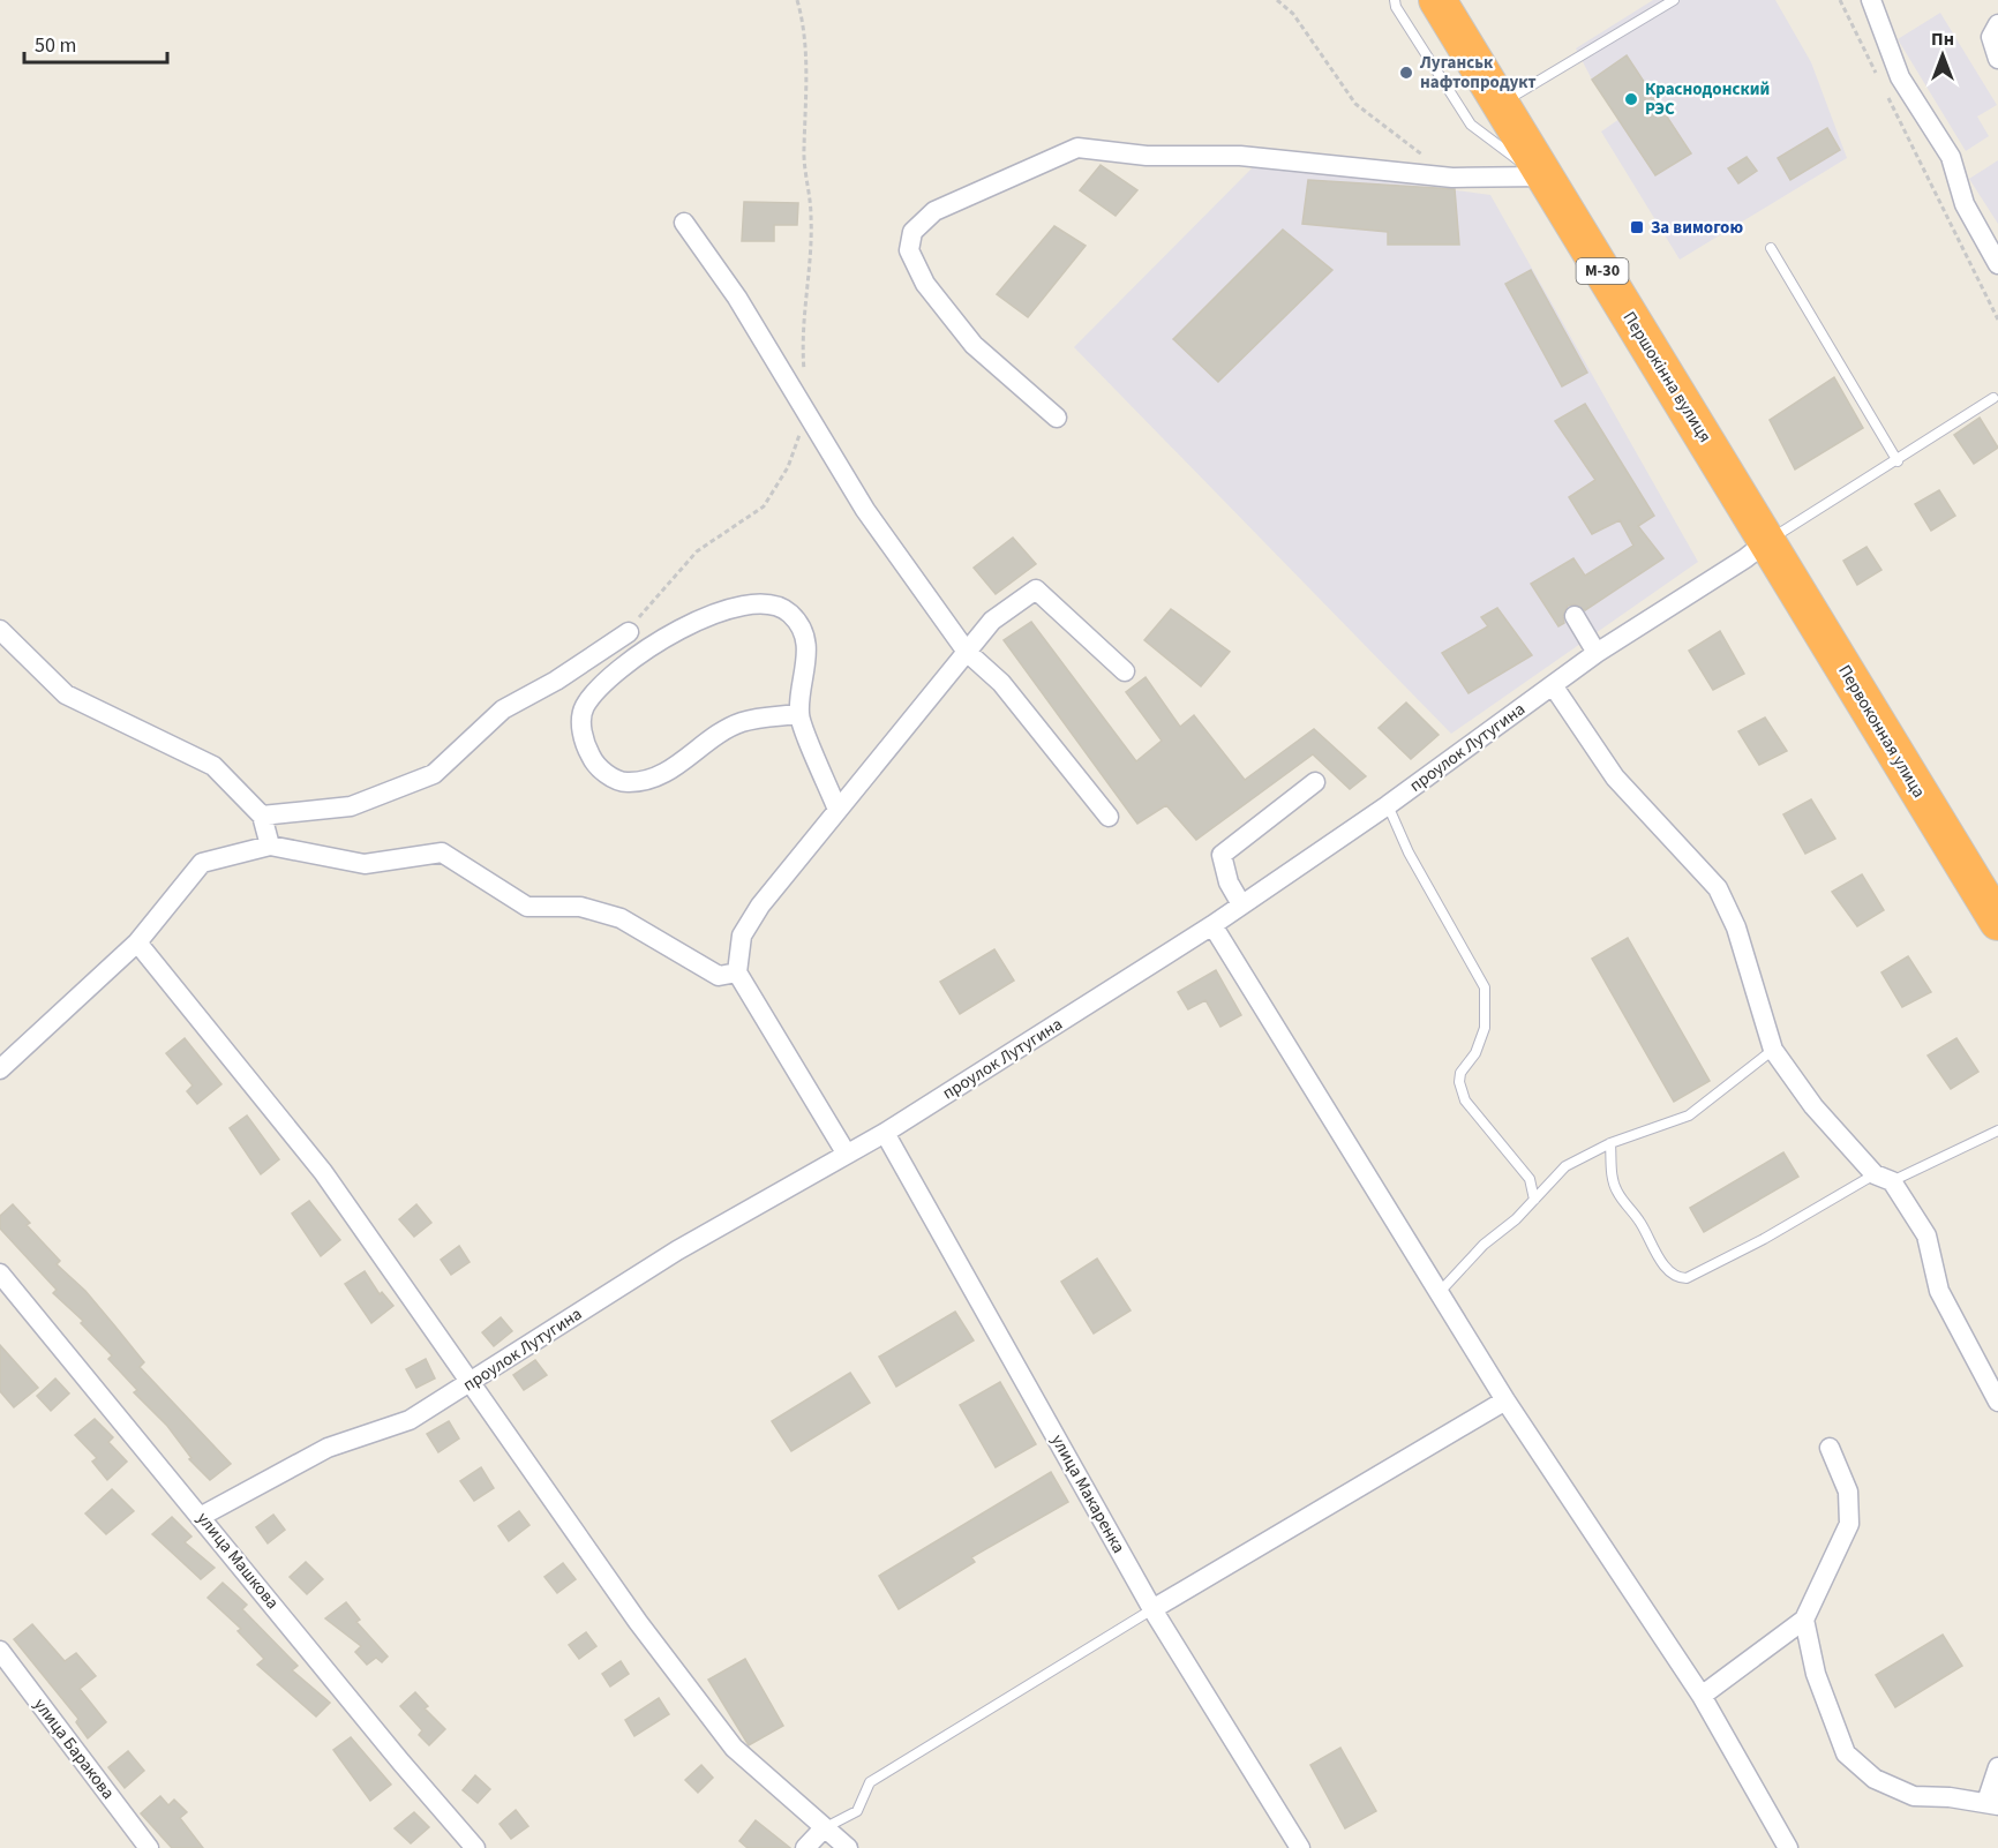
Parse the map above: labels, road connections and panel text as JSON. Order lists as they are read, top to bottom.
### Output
{
  "streets": {
    "highway": ["М-30", "Першокінна вулиця", "Первоконная улица"],
    "street": [
      "проулок Лутугина",
      "улица Макаренка",
      "улица Машкова",
      "улица Баракова"
    ]
  },
  "crossings": [
    ["Першокінна вулиця", "Первоконная улица"],
    ["Першокінна вулиця", "проулок Лутугина"],
    ["Первоконная улица", "проулок Лутугина"],
    ["проулок Лутугина", "улица Макаренка"],
    ["проулок Лутугина", "улица Машкова"]
  ],
  "places": {
    "other": ["Луганськ нафтопродукт", "Краснодонский РЭС"],
    "transit": ["За вимогою"]
  },
  "scale_bar": "50 m",
  "north": "top"
}
